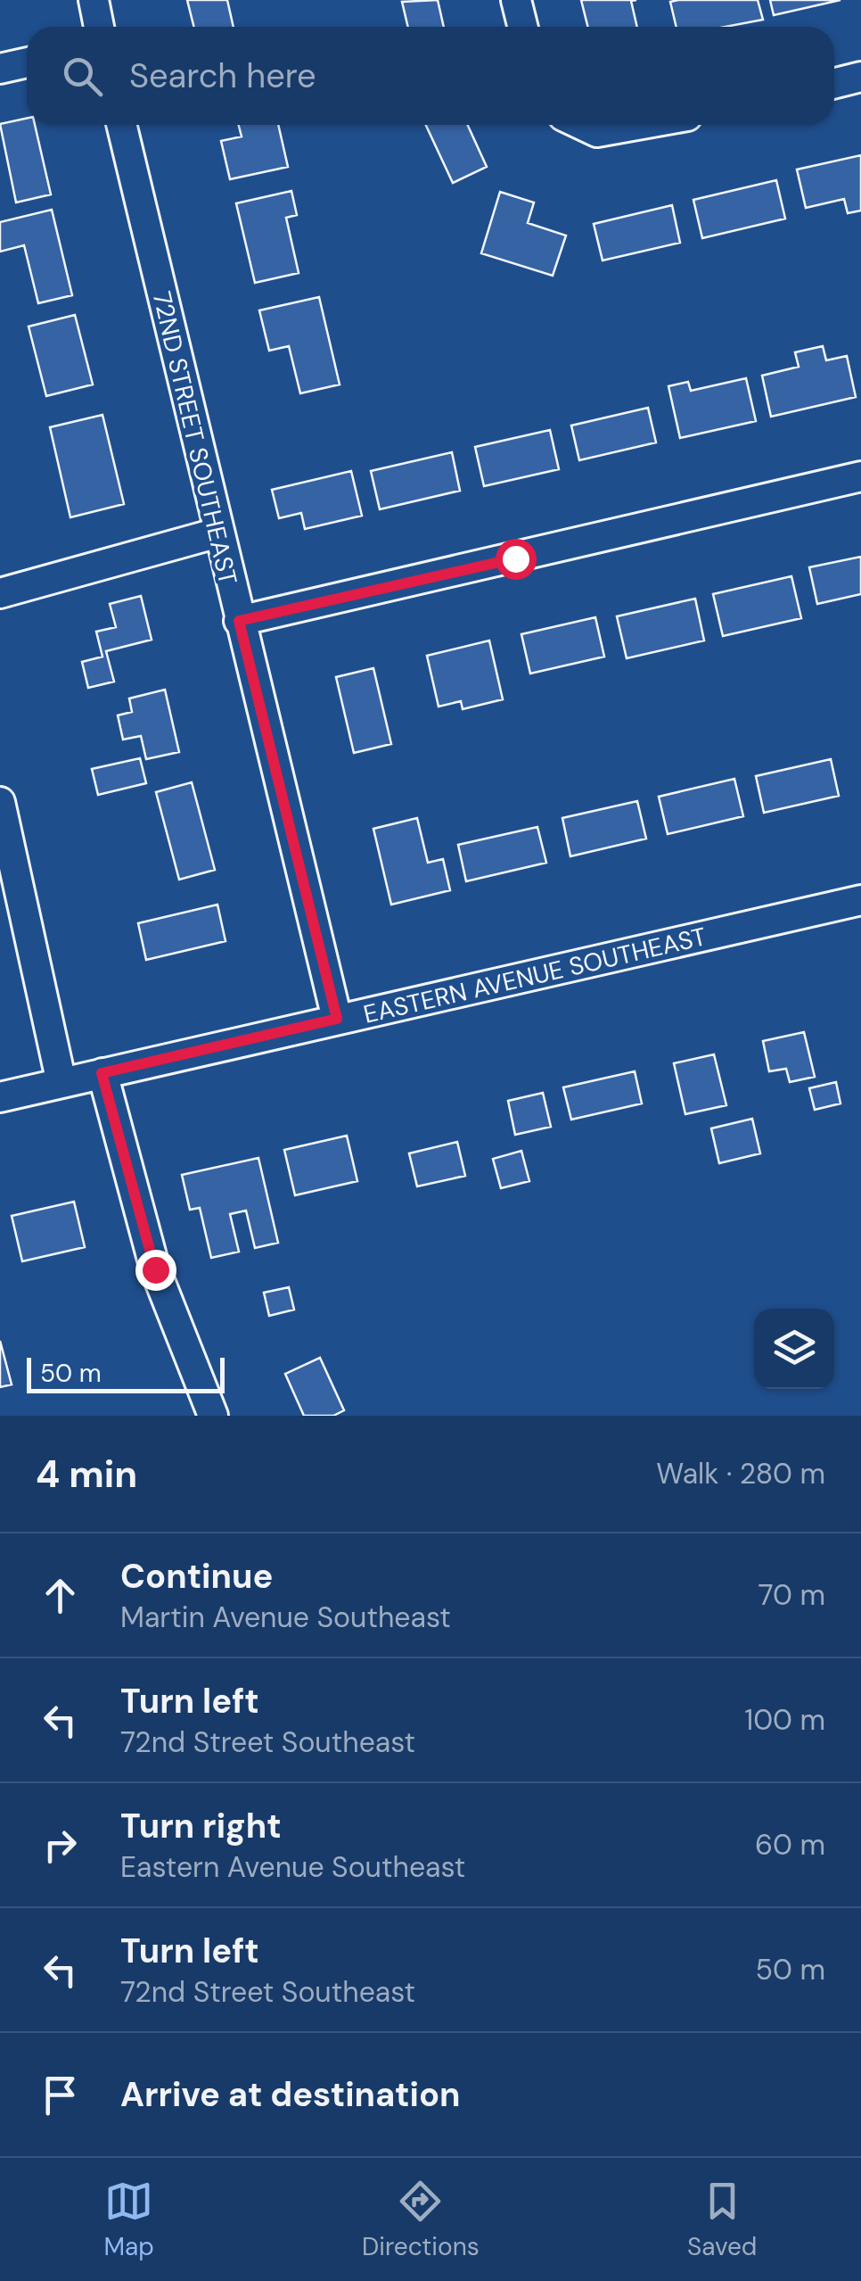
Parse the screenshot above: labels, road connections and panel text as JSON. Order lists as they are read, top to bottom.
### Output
{
  "streets": {
    "street": ["72ND STREET SOUTHEAST", "EASTERN AVENUE SOUTHEAST"]
  },
  "crossings": [
    ["72ND STREET SOUTHEAST", "EASTERN AVENUE SOUTHEAST"]
  ],
  "scale_bar": "50 m",
  "page": {
    "search": "Search here",
    "scale": "50 m",
    "heading": ["4 min", "Walk · 280 m"],
    "list": [
      ["Continue", "Martin Avenue Southeast", "70 m"],
      ["Turn left", "72nd Street Southeast", "100 m"],
      ["Turn right", "Eastern Avenue Southeast", "60 m"],
      ["Turn left", "72nd Street Southeast", "50 m"],
      "Arrive at destination"
    ],
    "nav": ["Map", "Directions", "Saved"]
  }
}
